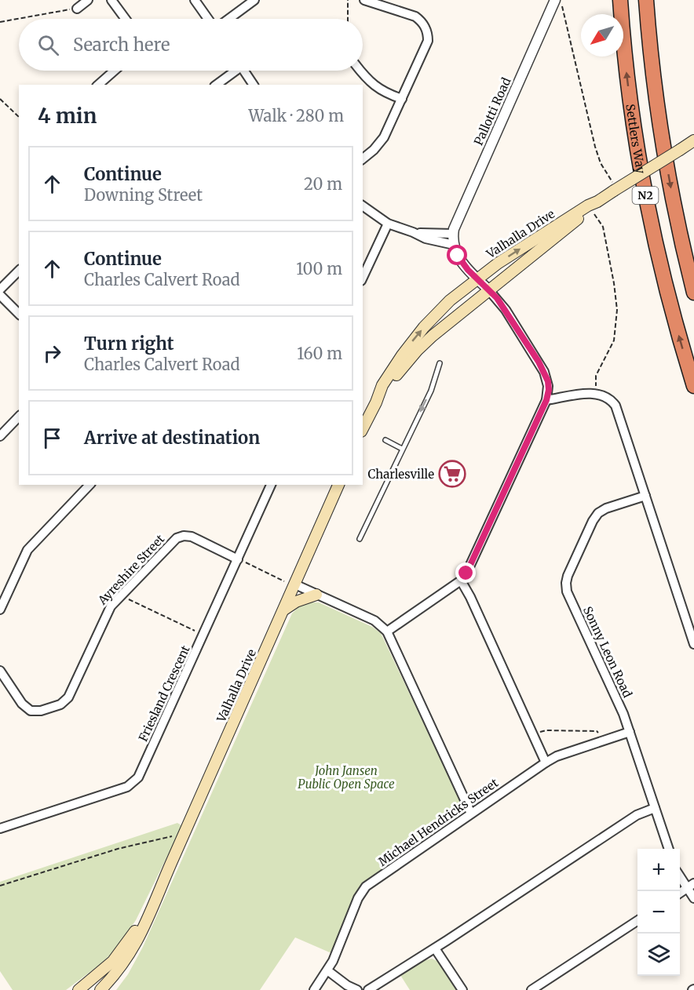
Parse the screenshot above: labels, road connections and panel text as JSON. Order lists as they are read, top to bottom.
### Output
{
  "streets": {
    "highway": ["Settlers Way", "N2"],
    "main road": ["Valhalla Drive"],
    "street": [
      "Pallotti Road",
      "Ayreshire Street",
      "Sonny Leon Road",
      "Friesland Crescent",
      "Michael Hendricks Street"
    ]
  },
  "crossings": [
    ["Ayreshire Street", "Friesland Crescent"],
    ["Sonny Leon Road", "Michael Hendricks Street"]
  ],
  "parks": ["John Jansen Public Open Space"],
  "places": {
    "supermarket": ["Charlesville"]
  },
  "north": "bottom left",
  "page": {
    "search": "Search here",
    "heading": ["4 min", "Walk · 280 m"],
    "list": [
      ["Continue", "Downing Street", "20 m"],
      ["Continue", "Charles Calvert Road", "100 m"],
      ["Turn right", "Charles Calvert Road", "160 m"],
      "Arrive at destination"
    ],
    "map_buttons": ["+", "−"]
  }
}
